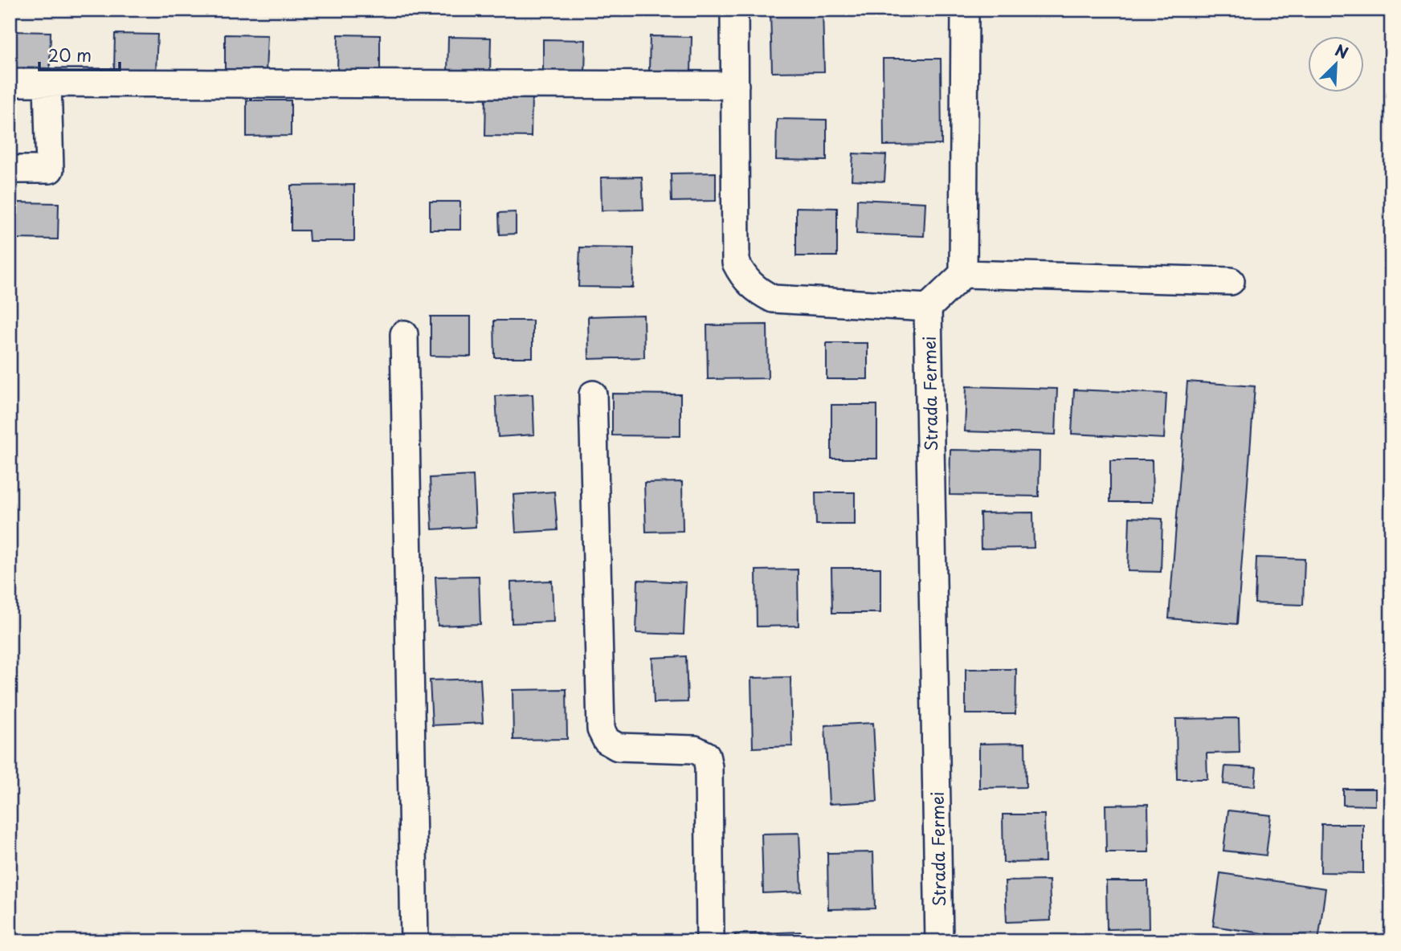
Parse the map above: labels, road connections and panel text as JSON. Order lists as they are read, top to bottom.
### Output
{
  "streets": {
    "street": ["Strada Fermei"]
  },
  "scale_bar": "20 m",
  "north": "top right"
}
